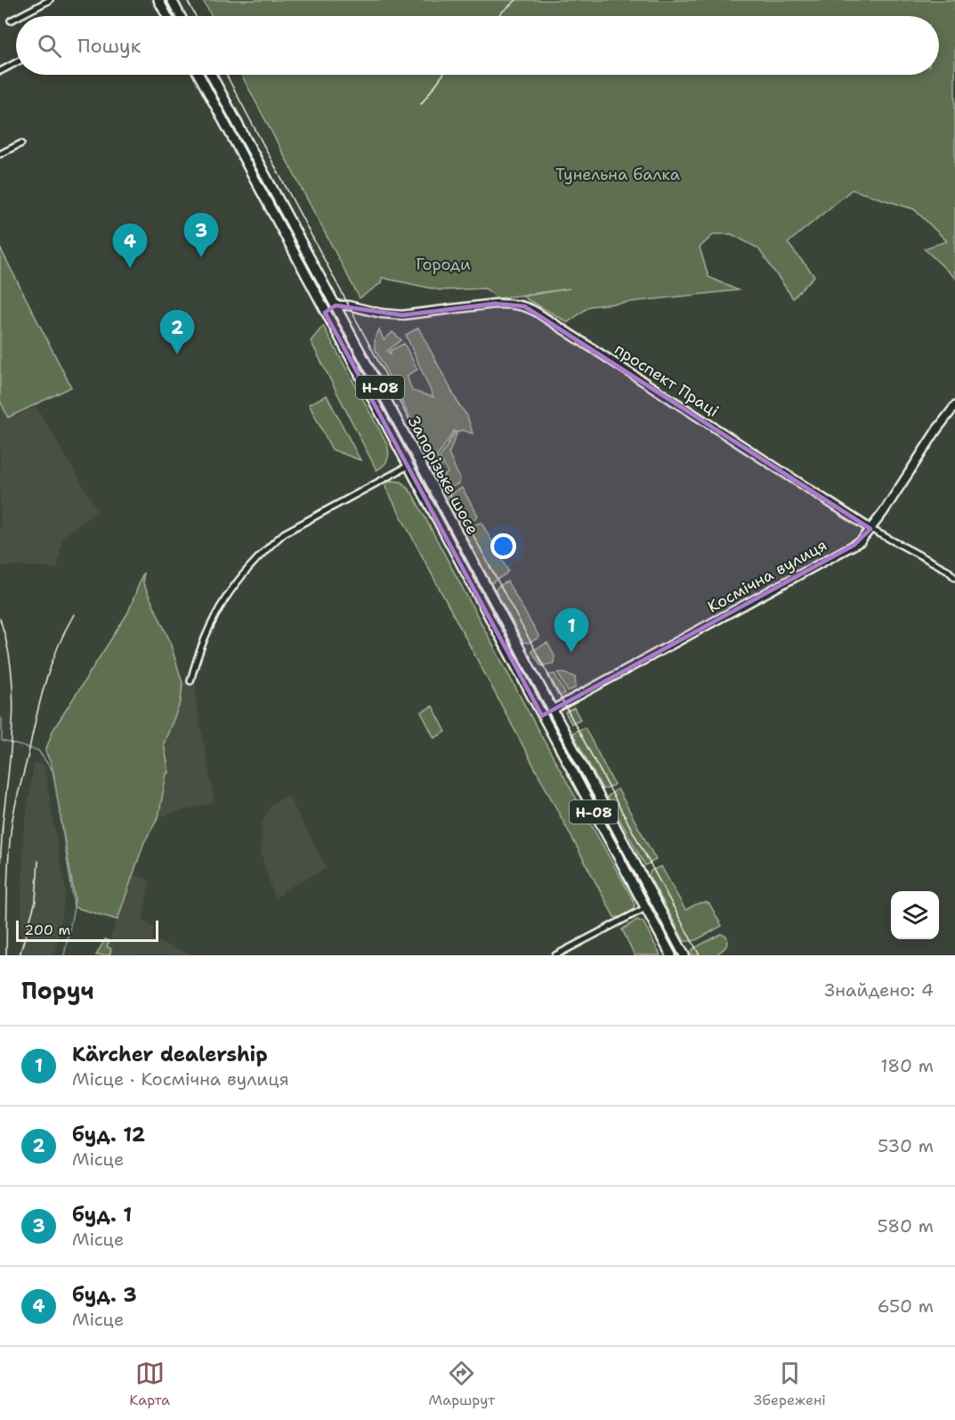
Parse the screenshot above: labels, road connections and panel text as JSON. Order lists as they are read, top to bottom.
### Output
{
  "streets": {
    "main road": ["Н-08", "Запорізьке шосе", "Космічна вулиця"],
    "street": ["проспект Праці"]
  },
  "crossings": [
    ["проспект Праці", "Запорізьке шосе"],
    ["проспект Праці", "Космічна вулиця"],
    ["Запорізьке шосе", "Космічна вулиця"]
  ],
  "parks": ["Тунельна балка", "Городи"],
  "scale_bar": "200 m",
  "page": {
    "search": "Пошук",
    "pins": [
      "3",
      "4",
      "2",
      "1"
    ],
    "scale": "200 m",
    "heading": ["Поруч", "Знайдено: 4"],
    "list": [
      {
        "mark": "1",
        "name": "Kärcher dealership",
        "note": "Місце · Космічна вулиця",
        "value": "180 m"
      },
      {
        "mark": "2",
        "name": "буд. 12",
        "note": "Місце",
        "value": "530 m"
      },
      {
        "mark": "3",
        "name": "буд. 1",
        "note": "Місце",
        "value": "580 m"
      },
      {
        "mark": "4",
        "name": "буд. 3",
        "note": "Місце",
        "value": "650 m"
      }
    ],
    "nav": ["Карта", "Маршрут", "Збережені"]
  }
}
